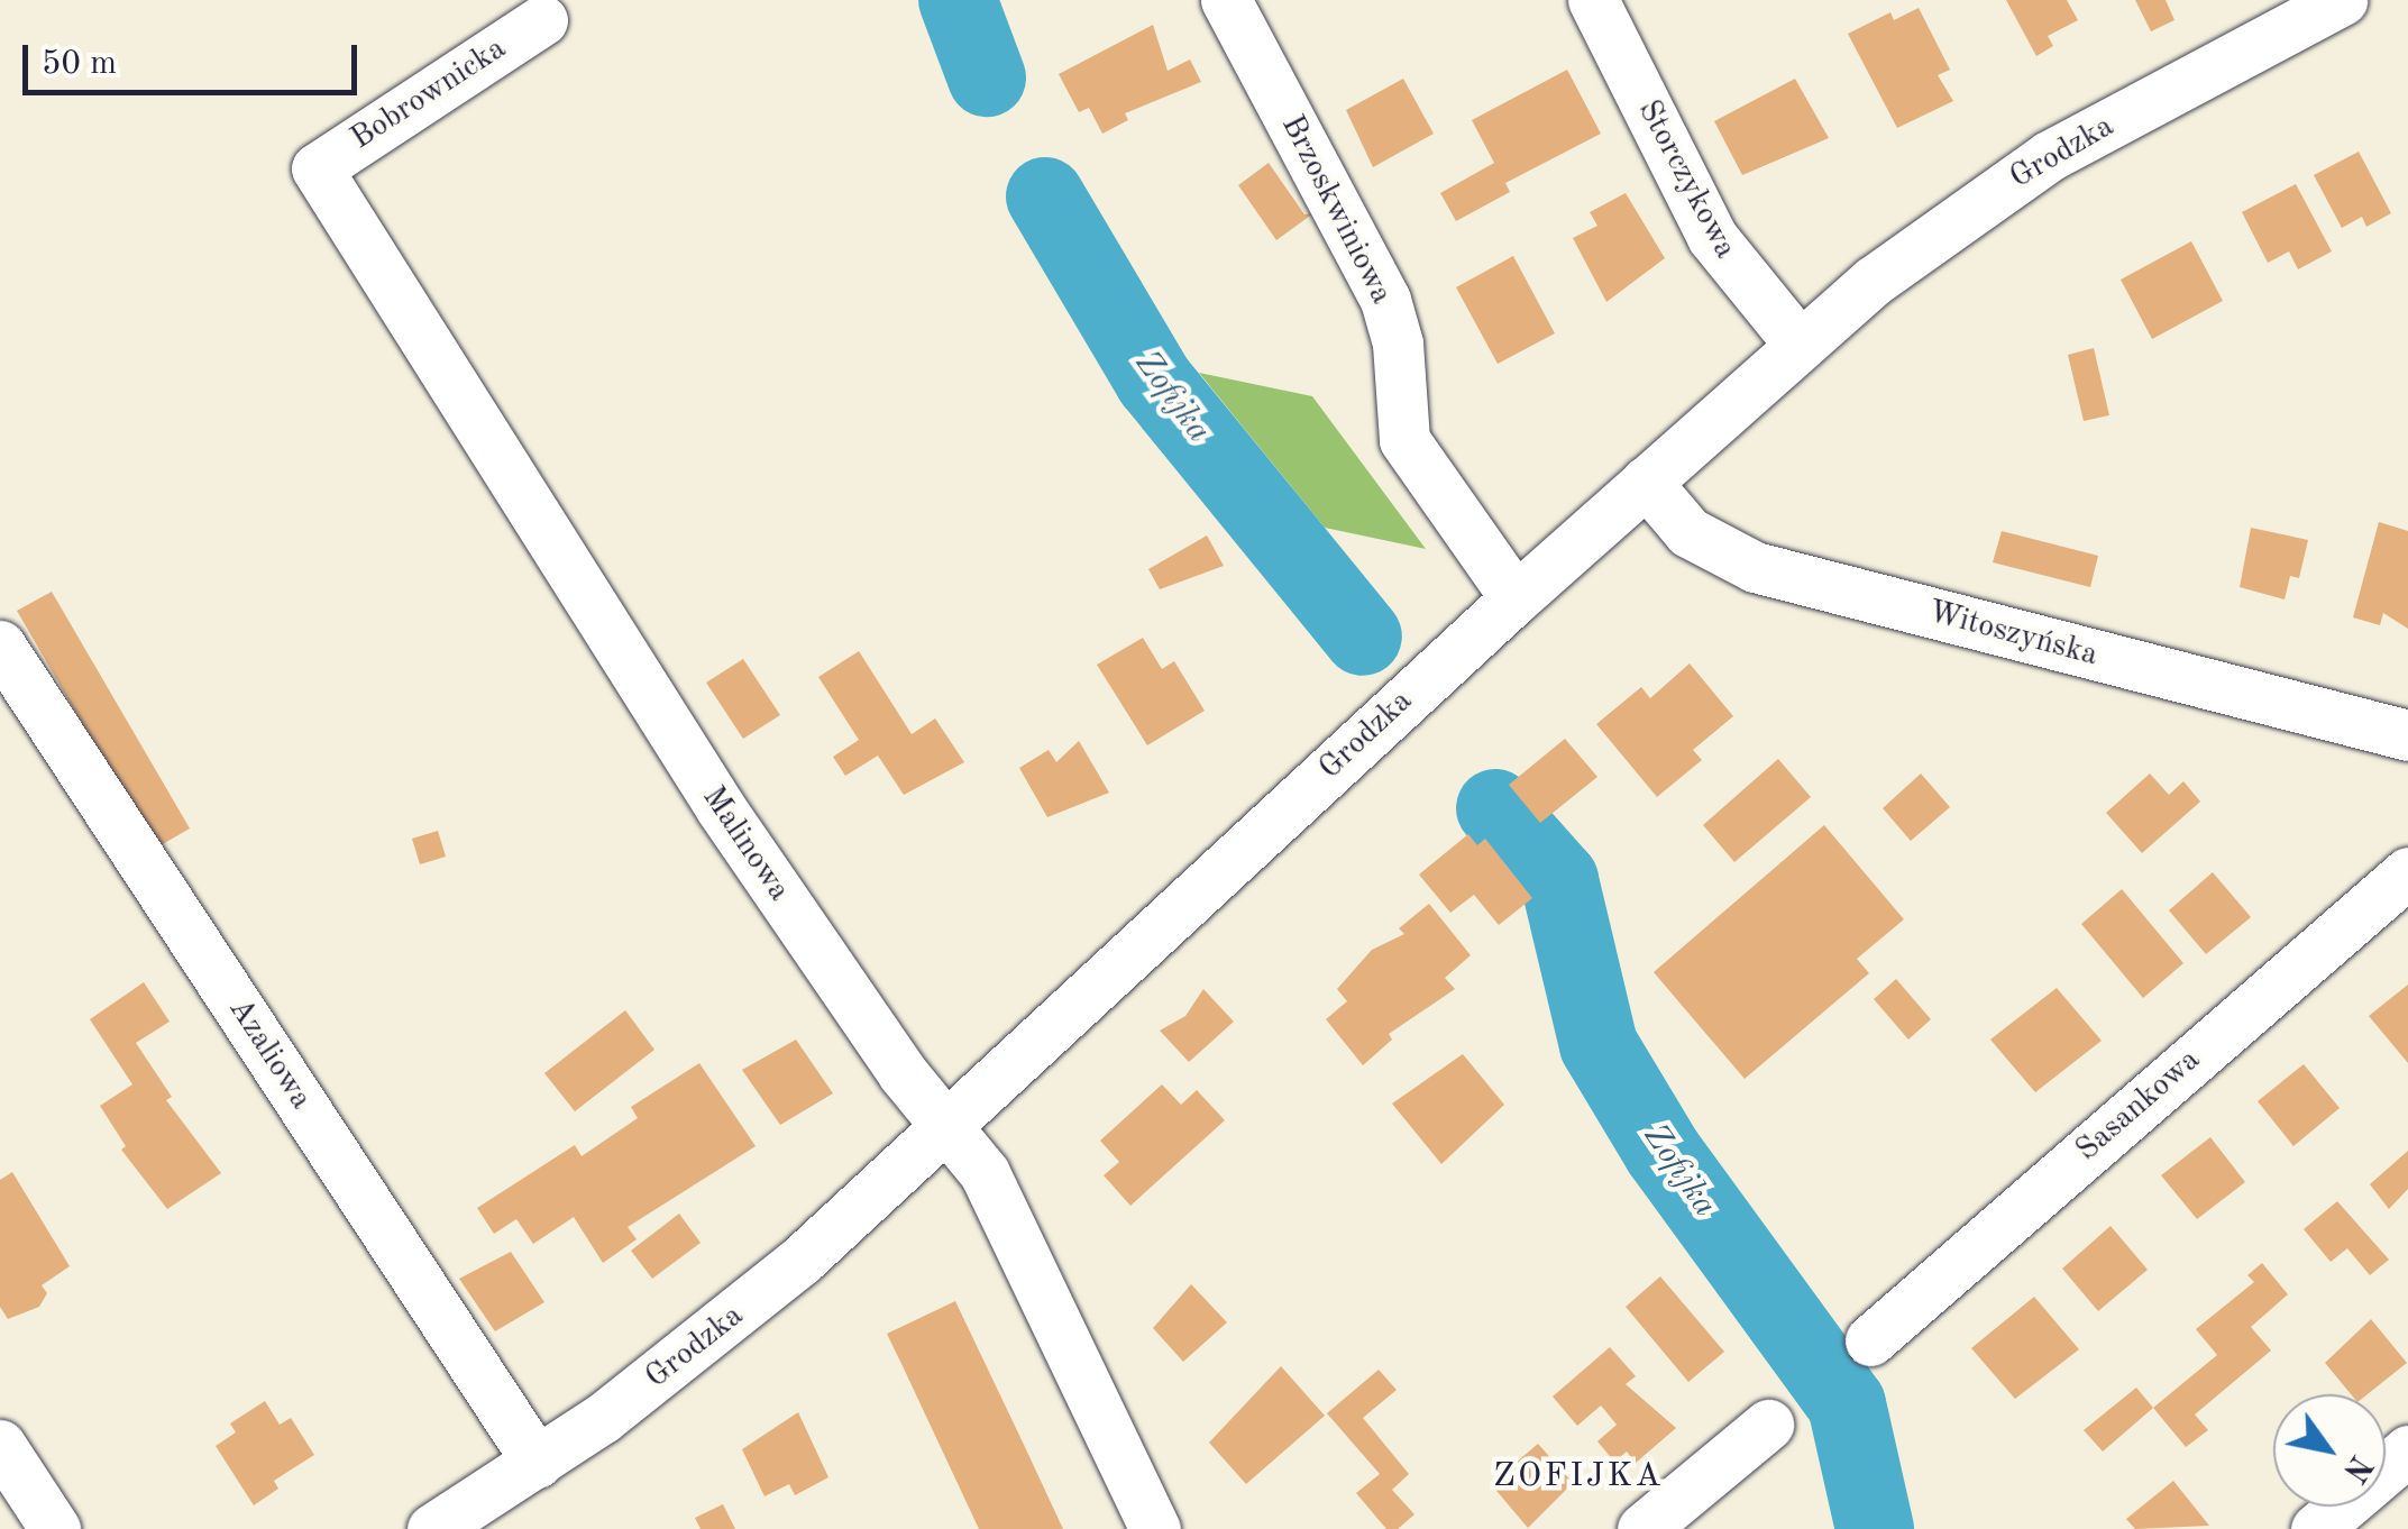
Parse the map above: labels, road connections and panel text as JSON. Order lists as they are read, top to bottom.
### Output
{
  "streets": {
    "street": [
      "Bobrownicka",
      "Grodzka",
      "Storczykowa",
      "Brzoskwiniowa",
      "Witoszyńska",
      "Malinowa",
      "Azaliowa",
      "Sasankowa"
    ]
  },
  "crossings": [
    ["Bobrownicka", "Malinowa"],
    ["Grodzka", "Storczykowa"],
    ["Grodzka", "Brzoskwiniowa"],
    ["Grodzka", "Witoszyńska"],
    ["Grodzka", "Malinowa"],
    ["Grodzka", "Azaliowa"]
  ],
  "districts": ["ZOFIJKA"],
  "water": ["Zofijka"],
  "scale_bar": "50 m",
  "north": "bottom right"
}
